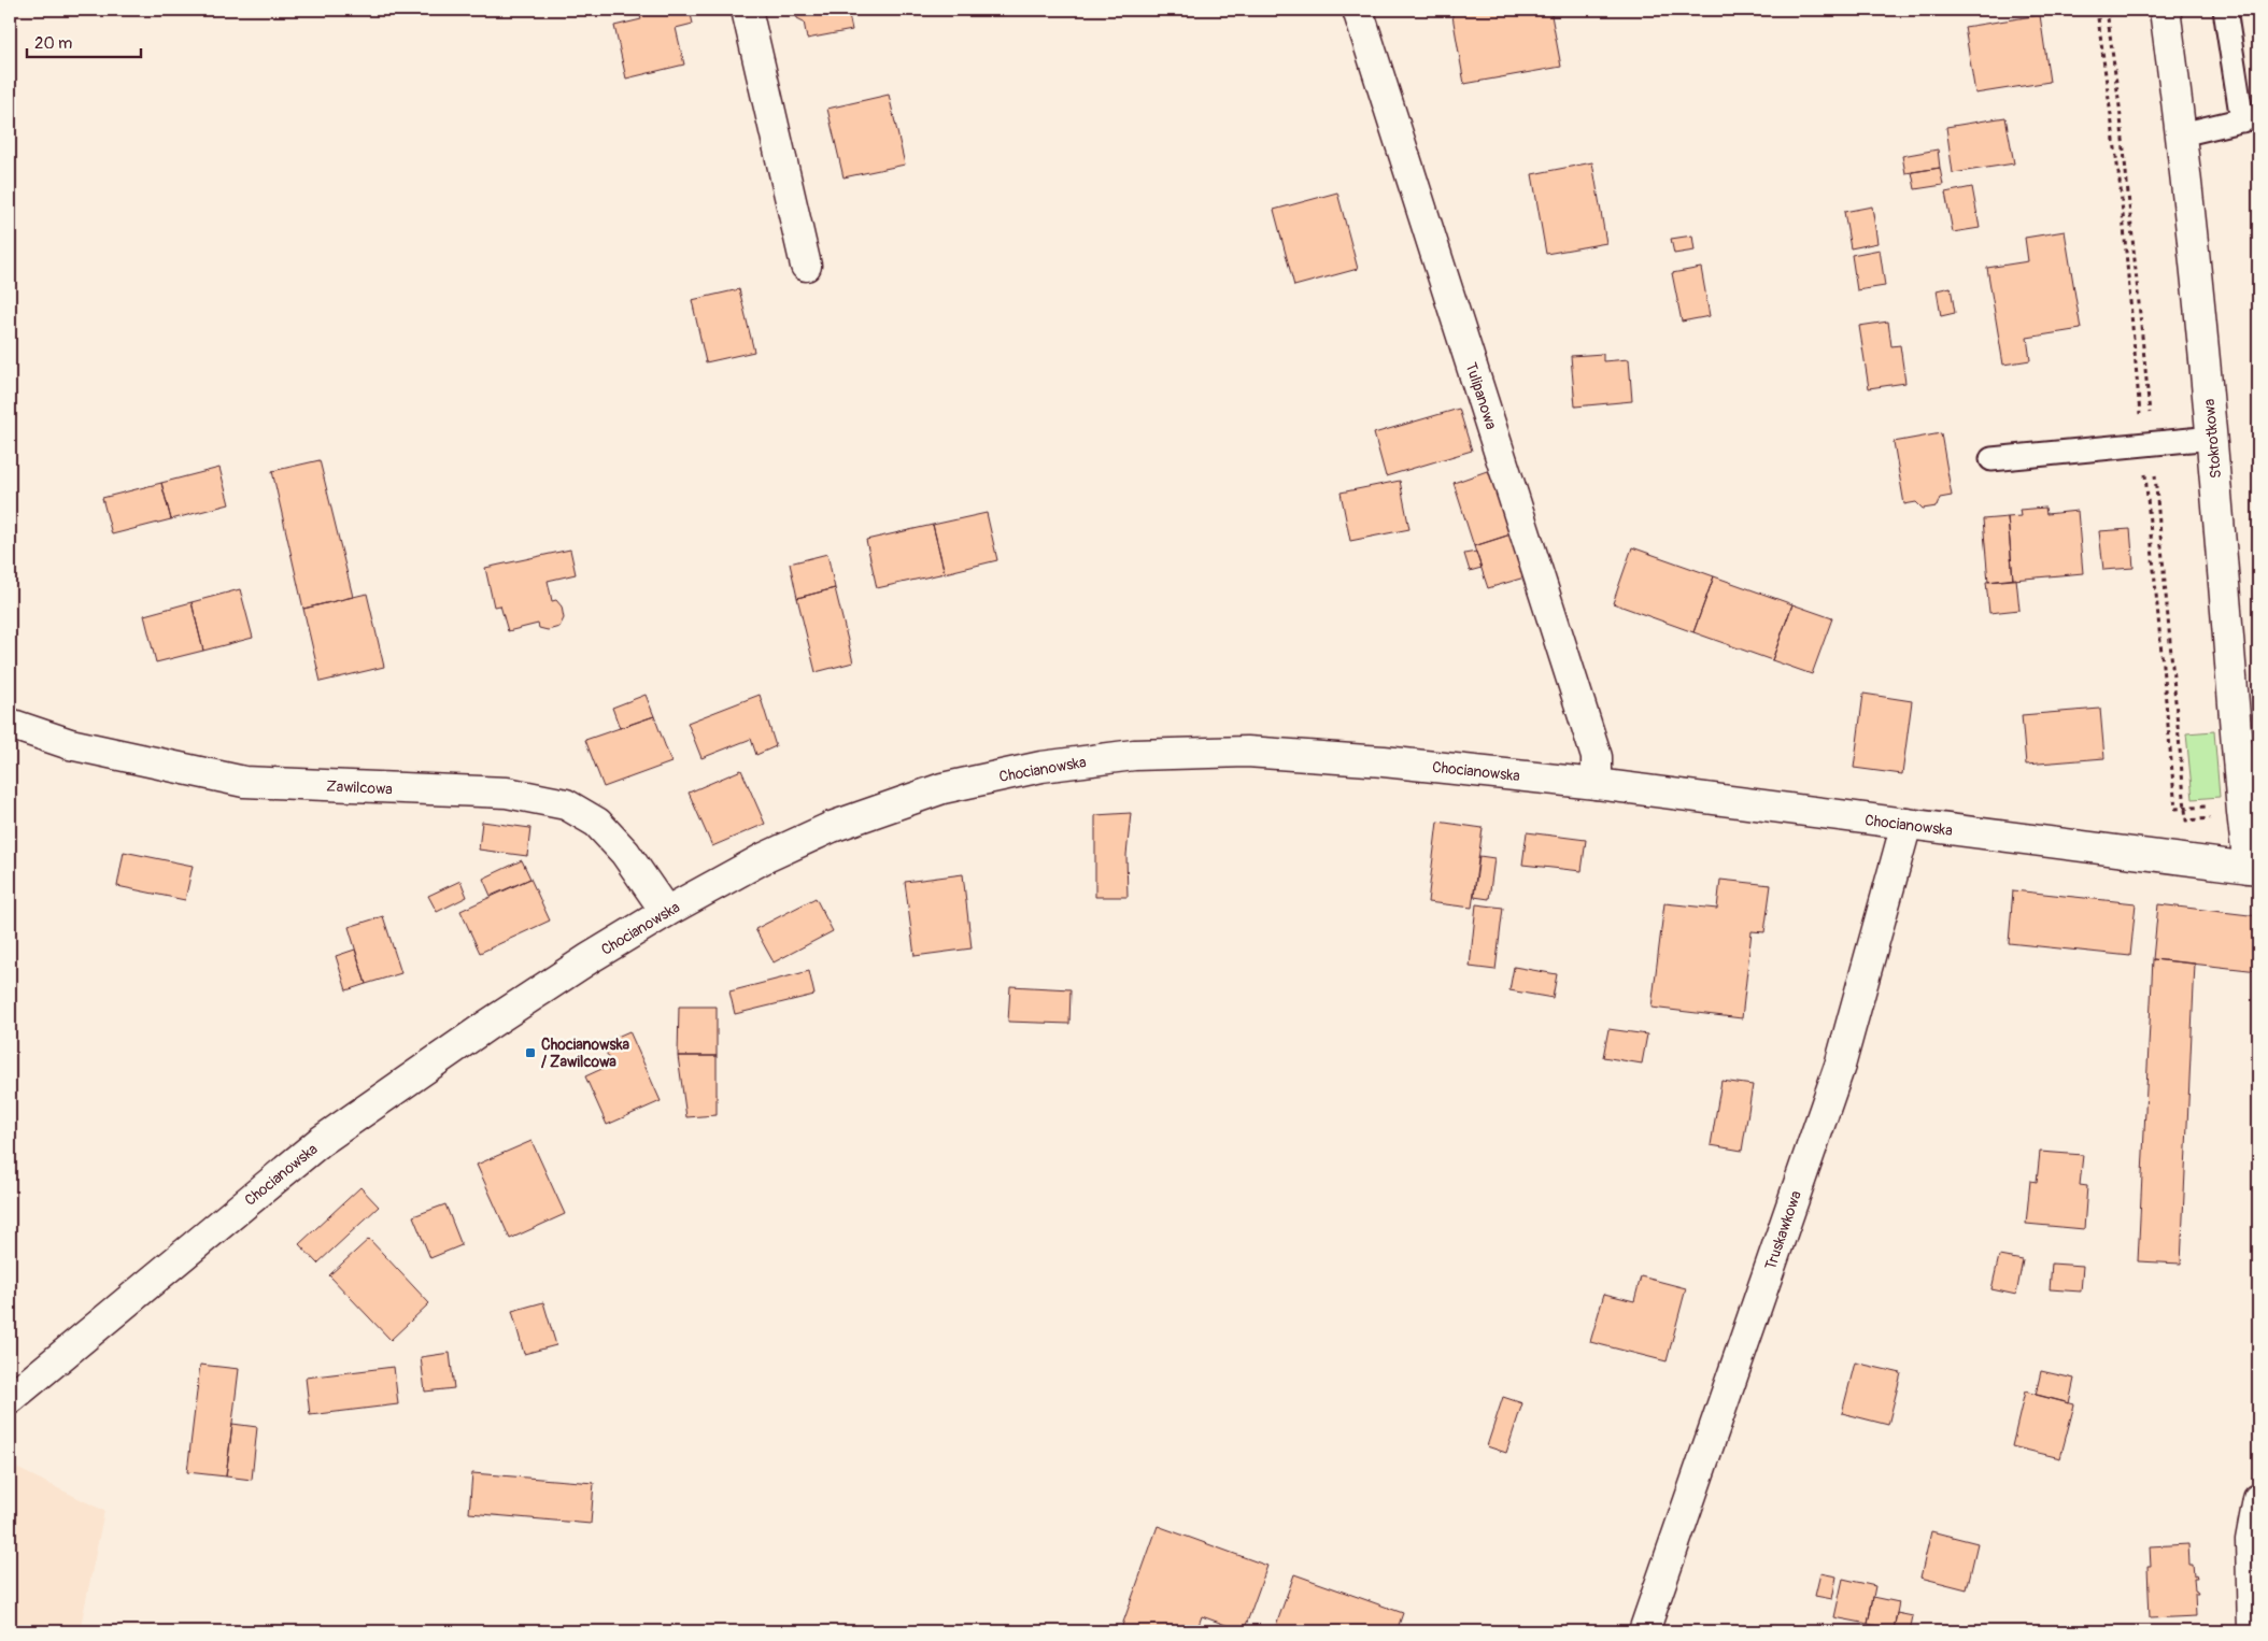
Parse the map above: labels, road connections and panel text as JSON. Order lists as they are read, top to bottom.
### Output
{
  "streets": {
    "street": [
      "Tulipanowa",
      "Stokrotkowa",
      "Chocianowska",
      "Zawilcowa",
      "Truskawkowa"
    ]
  },
  "crossings": [
    ["Tulipanowa", "Chocianowska"],
    ["Stokrotkowa", "Chocianowska"],
    ["Chocianowska", "Zawilcowa"],
    ["Chocianowska", "Truskawkowa"]
  ],
  "places": {
    "transit": ["Chocianowska / Zawilcowa"]
  },
  "scale_bar": "20 m"
}
